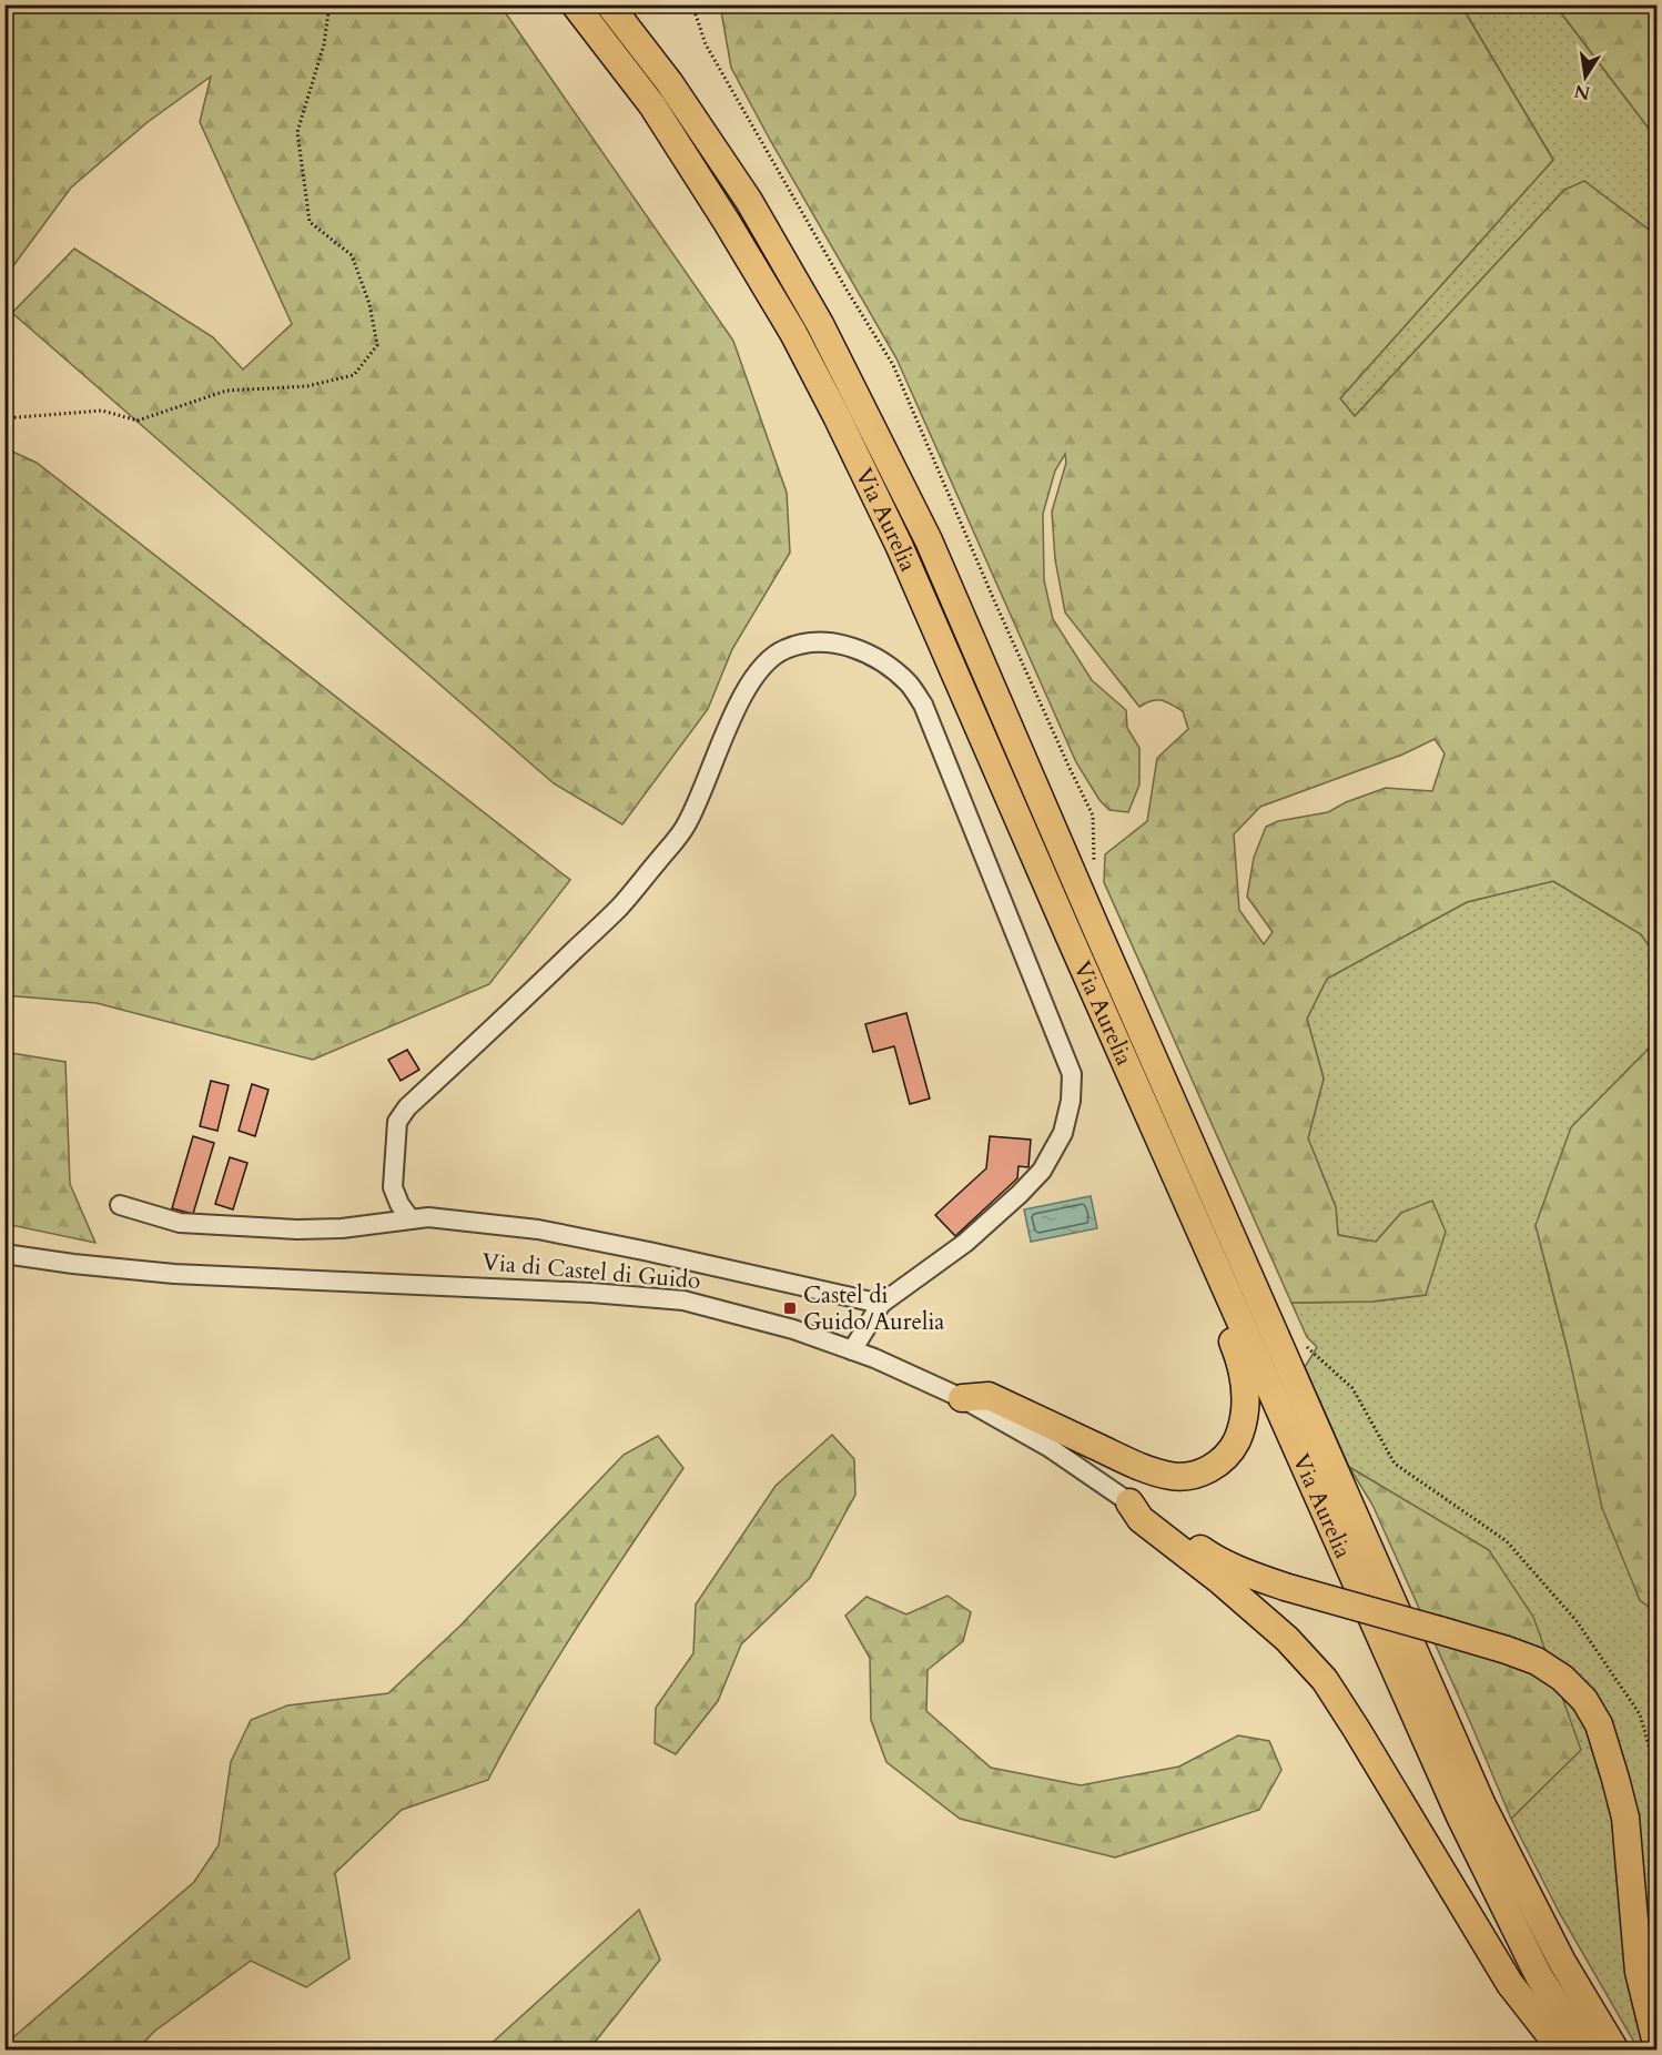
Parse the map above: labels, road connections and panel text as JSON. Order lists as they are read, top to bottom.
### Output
{
  "streets": {
    "highway": ["Via Aurelia"],
    "street": ["Via di Castel di Guido"]
  },
  "places": {
    "transit": ["Castel di Guido/Aurelia"]
  },
  "north": "bottom"
}
